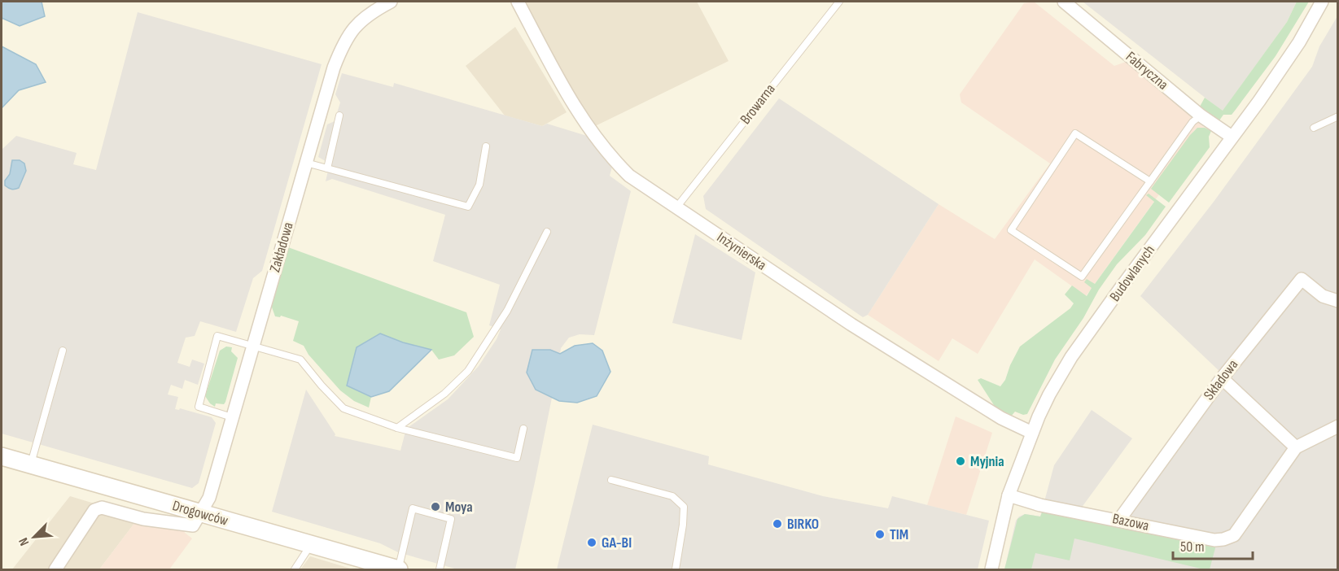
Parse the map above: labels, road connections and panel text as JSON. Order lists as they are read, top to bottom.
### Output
{
  "streets": {
    "main road": ["Drogowców"],
    "street": [
      "Fabryczna",
      "Zakładowa",
      "Inżynierska",
      "Budowlanych",
      "Składowa",
      "Bazowa"
    ],
    "lane": ["Browarna"]
  },
  "crossings": [
    ["Fabryczna", "Budowlanych"],
    ["Browarna", "Inżynierska"],
    ["Zakładowa", "Drogowców"],
    ["Inżynierska", "Budowlanych"],
    ["Budowlanych", "Bazowa"],
    ["Składowa", "Bazowa"]
  ],
  "places": [
    "Myjnia",
    "Moya",
    "BIRKO",
    "TIM",
    "GA-BI"
  ],
  "scale_bar": "50 m",
  "north": "bottom left"
}
